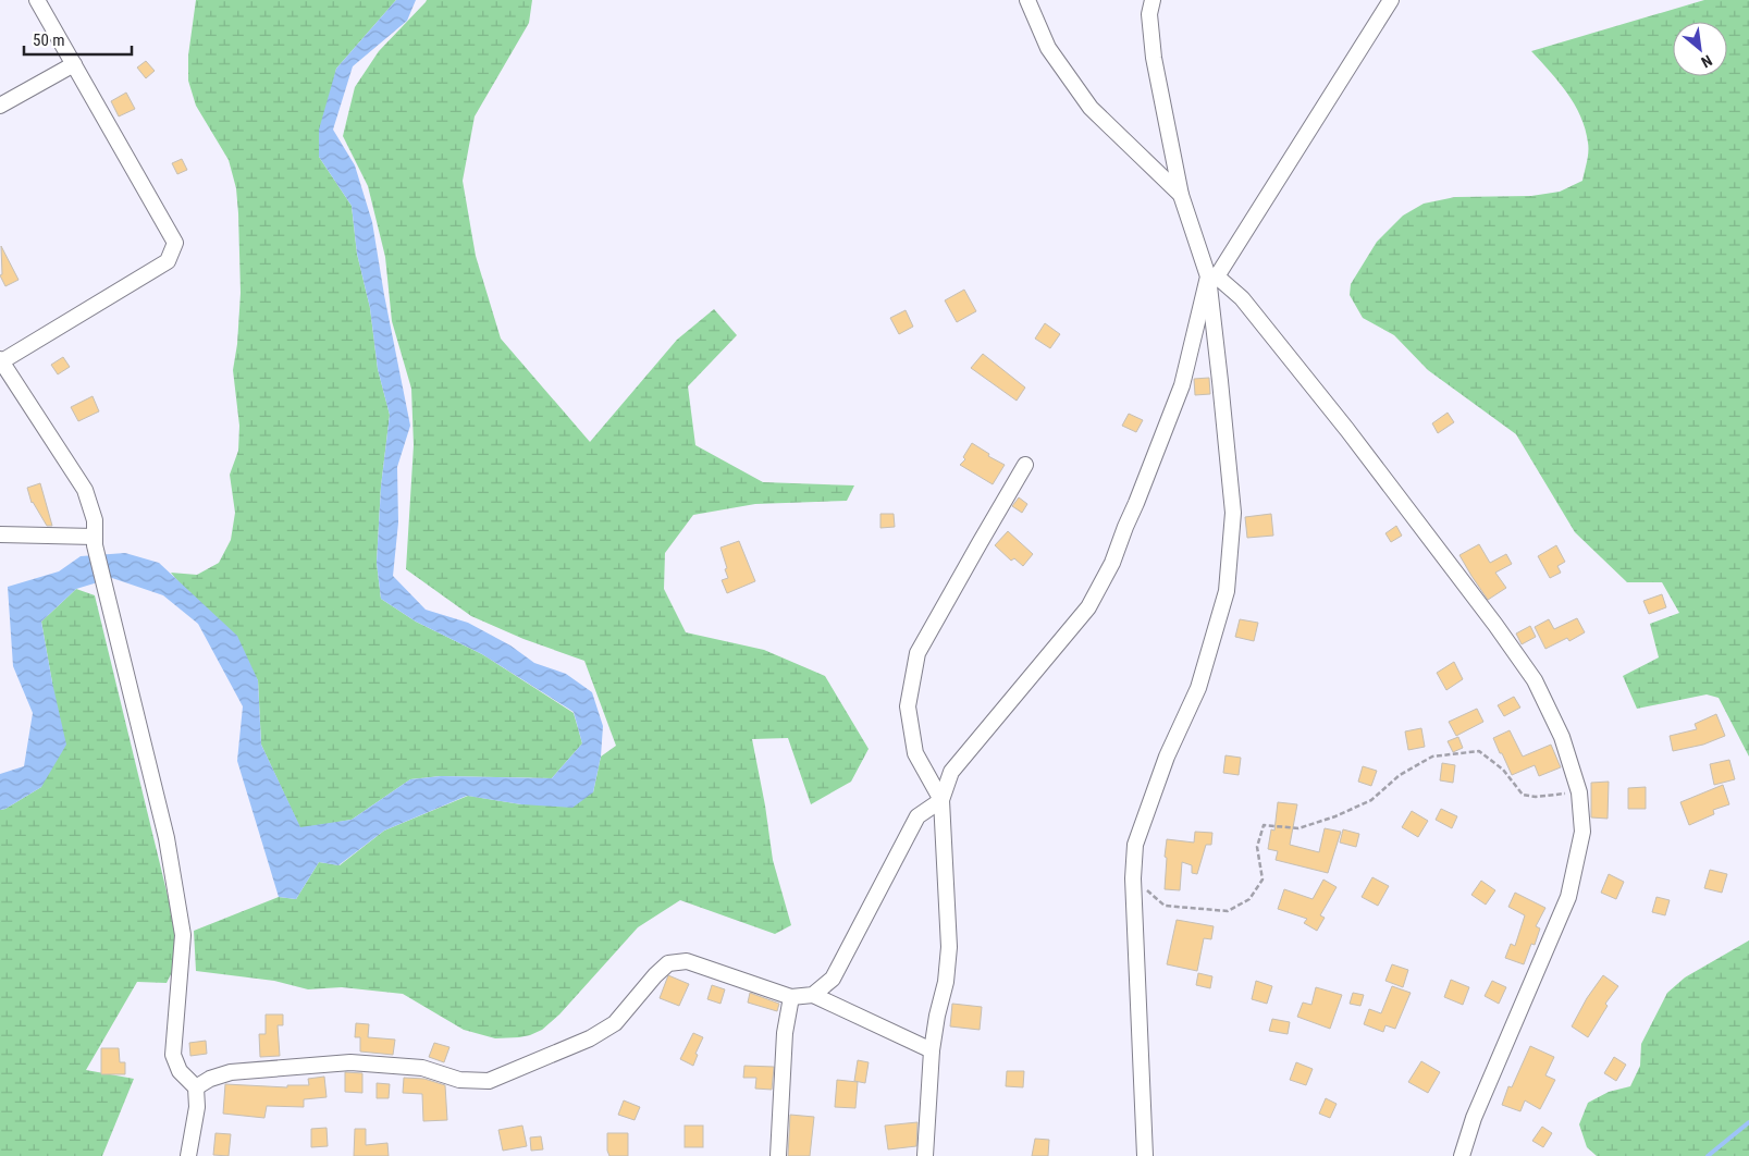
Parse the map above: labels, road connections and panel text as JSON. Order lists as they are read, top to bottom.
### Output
{
  "scale_bar": "50 m",
  "north": "bottom right"
}
